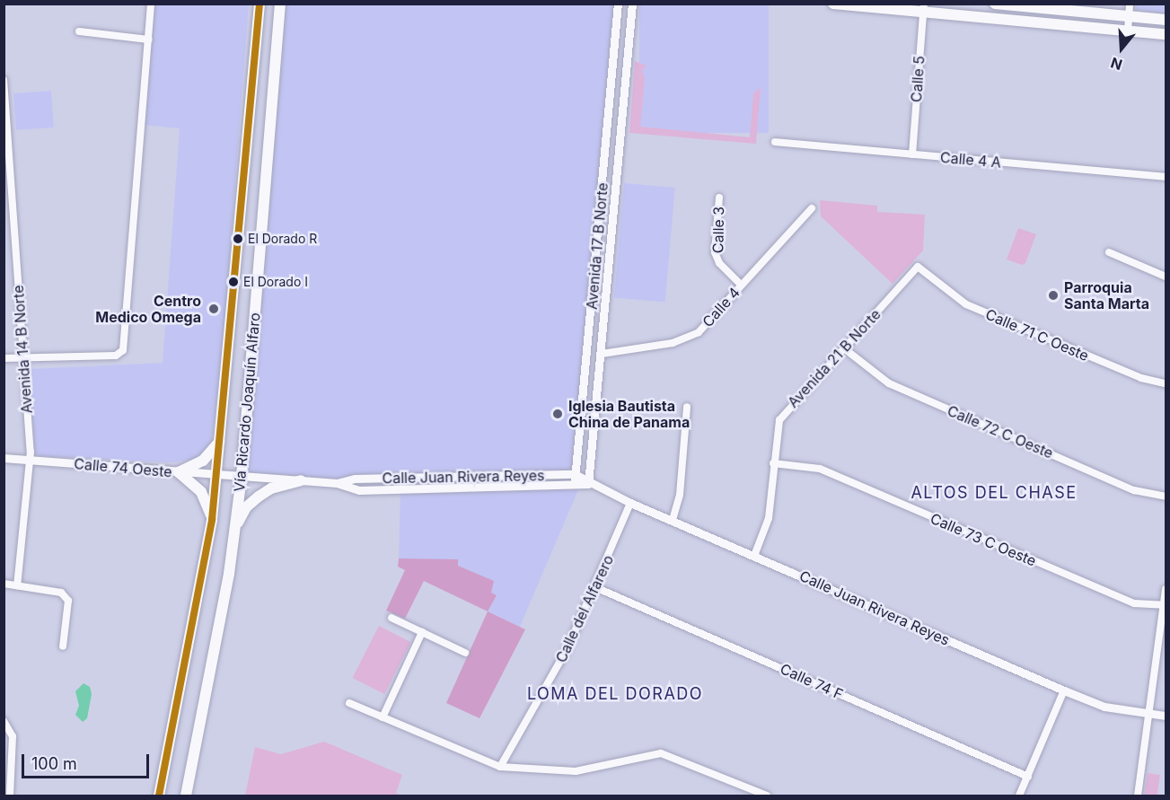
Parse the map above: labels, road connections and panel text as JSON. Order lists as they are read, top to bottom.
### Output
{
  "streets": {
    "main road": ["Vía Ricardo Joaquín Alfaro"],
    "street": [
      "Calle 5",
      "Calle 4 A",
      "Calle 3",
      "Avenida 17 B Norte",
      "Calle 4",
      "Calle 71 C Oeste",
      "Avenida 14 B Norte",
      "Avenida 21 B Norte",
      "Calle 72 C Oeste",
      "Calle 74 Oeste",
      "Calle Juan Rivera Reyes",
      "Calle 73 C Oeste",
      "Calle del Alfarero",
      "Calle 74 F"
    ]
  },
  "crossings": [
    ["Calle 5", "Calle 4 A"],
    ["Calle 3", "Calle 4"],
    ["Avenida 17 B Norte", "Calle 4"],
    ["Avenida 17 B Norte", "Calle Juan Rivera Reyes"],
    ["Calle 71 C Oeste", "Avenida 21 B Norte"],
    ["Avenida 14 B Norte", "Calle 74 Oeste"],
    ["Avenida 21 B Norte", "Calle 72 C Oeste"],
    ["Avenida 21 B Norte", "Calle Juan Rivera Reyes"],
    ["Avenida 21 B Norte", "Calle 73 C Oeste"],
    ["Vía Ricardo Joaquín Alfaro", "Calle 74 Oeste"],
    ["Vía Ricardo Joaquín Alfaro", "Calle Juan Rivera Reyes"],
    ["Calle 74 Oeste", "Calle Juan Rivera Reyes"],
    ["Calle Juan Rivera Reyes", "Calle del Alfarero"],
    ["Calle del Alfarero", "Calle 74 F"]
  ],
  "districts": ["ALTOS DEL CHASE", "LOMA DEL DORADO"],
  "places": [
    "El Dorado R",
    "El Dorado I",
    "Parroquia Santa Marta",
    "Centro Medico Omega",
    "Iglesia Bautista China de Panama"
  ],
  "scale_bar": "100 m",
  "north": "bottom"
}
